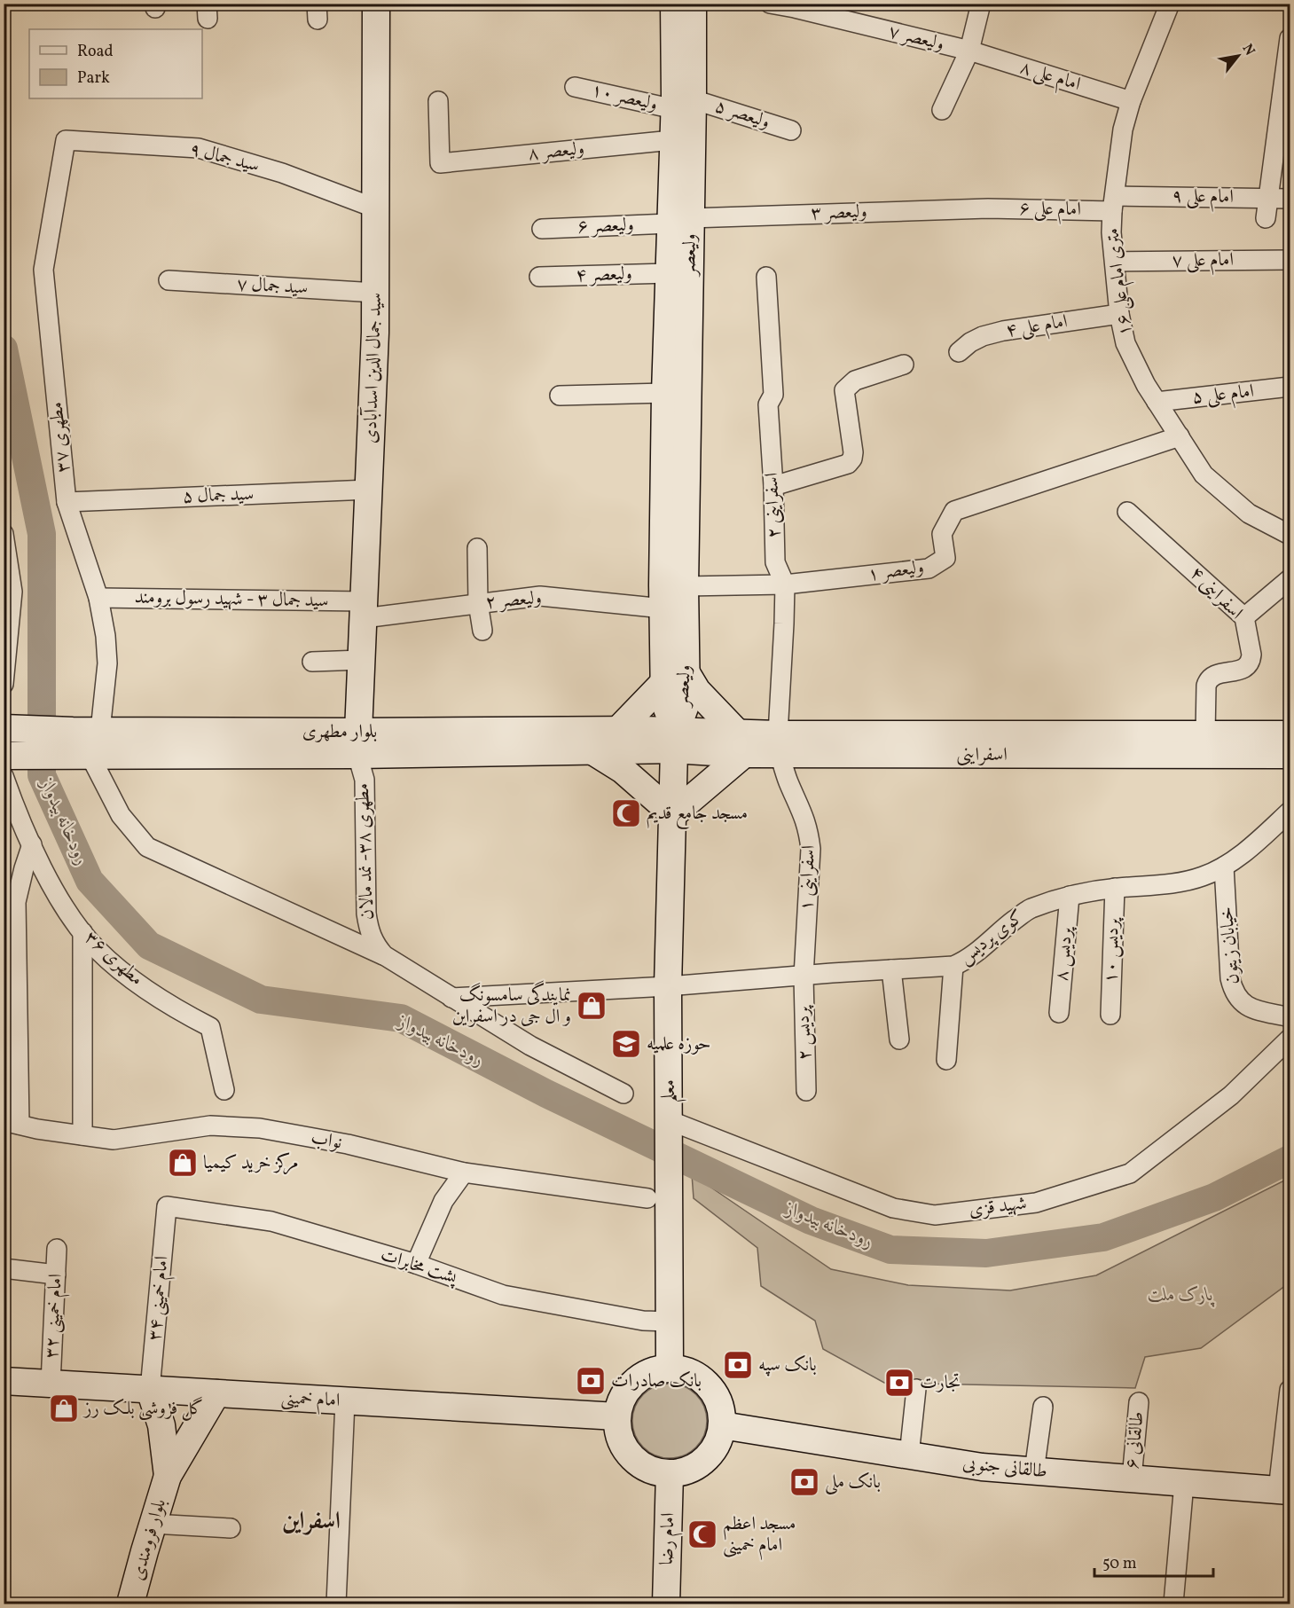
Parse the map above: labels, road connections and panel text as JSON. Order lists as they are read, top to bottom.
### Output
{
  "streets": {
    "main road": [
      "ولیعصر",
      "سید جمال الدین اسدآبادی",
      "بلوار مطهری",
      "اسفراینی",
      "معلم",
      "امام خمینی",
      "طالقانی جنوبی",
      "امام رضا",
      "بلوار فرومندی"
    ],
    "street": [
      "ولیعصر ۷",
      "امام علی ۸",
      "ولیعصر ۱۰",
      "ولیعصر ۵",
      "ولیعصر ۸",
      "سید جمال ۹",
      "امام علی ۹",
      "امام علی ۶",
      "ولیعصر ۳",
      "ولیعصر ۶",
      "امام علی ۷",
      "ولیعصر ۴",
      "۱۶ متری امام علی",
      "سید جمال ۷",
      "امام علی ۴",
      "امام علی ۵",
      "مطهری ۳۷",
      "سید جمال ۵",
      "اسفراینی ۲",
      "ولیعصر ۱",
      "اسفراینی ۴",
      "سید جمال ۳ - شهید رسول برومند",
      "ولیعصر ۲",
      "مطهری ۳۸- نمد مالان",
      "اسفراینی ۱",
      "کوی پردیس",
      "خیابان زیتون",
      "پردیس ۱۰",
      "پردیس ۸",
      "مطهری ۳۶",
      "پردیس ۲",
      "نواب",
      "شهید قزی",
      "پشت مخابرات",
      "امام خمینی ۳۴",
      "امام خمینی ۳۲",
      "طالقانی ۶"
    ]
  },
  "crossings": [
    ["ولیعصر ۷", "امام علی ۸"],
    ["امام علی ۸", "۱۶ متری امام علی"],
    ["ولیعصر ۱۰", "ولیعصر ۵"],
    ["ولیعصر ۱۰", "ولیعصر"],
    ["ولیعصر ۵", "ولیعصر"],
    ["ولیعصر ۸", "ولیعصر"],
    ["سید جمال ۹", "سید جمال الدین اسدآبادی"],
    ["سید جمال ۹", "مطهری ۳۷"],
    ["امام علی ۹", "امام علی ۶"],
    ["امام علی ۹", "۱۶ متری امام علی"],
    ["امام علی ۶", "ولیعصر ۳"],
    ["امام علی ۶", "۱۶ متری امام علی"],
    ["ولیعصر ۳", "ولیعصر ۶"],
    ["ولیعصر ۳", "ولیعصر"],
    ["ولیعصر ۶", "ولیعصر"],
    ["ولیعصر", "ولیعصر ۴"],
    ["ولیعصر", "ولیعصر ۱"],
    ["ولیعصر", "ولیعصر ۲"],
    ["ولیعصر", "بلوار مطهری"],
    ["ولیعصر", "اسفراینی"],
    ["ولیعصر", "معلم"],
    ["امام علی ۷", "۱۶ متری امام علی"],
    ["۱۶ متری امام علی", "امام علی ۴"],
    ["۱۶ متری امام علی", "امام علی ۵"],
    ["۱۶ متری امام علی", "ولیعصر ۱"],
    ["سید جمال ۷", "سید جمال الدین اسدآبادی"],
    ["سید جمال الدین اسدآبادی", "سید جمال ۵"],
    ["سید جمال الدین اسدآبادی", "سید جمال ۳ - شهید رسول برومند"],
    ["سید جمال الدین اسدآبادی", "ولیعصر ۲"],
    ["سید جمال الدین اسدآبادی", "بلوار مطهری"],
    ["سید جمال الدین اسدآبادی", "مطهری ۳۸- نمد مالان"],
    ["مطهری ۳۷", "سید جمال ۵"],
    ["مطهری ۳۷", "سید جمال ۳ - شهید رسول برومند"],
    ["مطهری ۳۷", "بلوار مطهری"],
    ["اسفراینی ۲", "ولیعصر ۱"],
    ["اسفراینی ۲", "اسفراینی"],
    ["اسفراینی ۲", "اسفراینی ۱"],
    ["ولیعصر ۱", "ولیعصر ۲"],
    ["اسفراینی ۴", "اسفراینی"],
    ["سید جمال ۳ - شهید رسول برومند", "ولیعصر ۲"],
    ["بلوار مطهری", "اسفراینی"],
    ["بلوار مطهری", "مطهری ۳۸- نمد مالان"],
    ["بلوار مطهری", "مطهری ۳۶"],
    ["بلوار مطهری", "معلم"],
    ["اسفراینی", "اسفراینی ۱"],
    ["اسفراینی", "معلم"],
    ["مطهری ۳۸- نمد مالان", "کوی پردیس"],
    ["اسفراینی ۱", "کوی پردیس"],
    ["اسفراینی ۱", "پردیس ۲"],
    ["کوی پردیس", "خیابان زیتون"],
    ["کوی پردیس", "پردیس ۱۰"],
    ["کوی پردیس", "پردیس ۸"],
    ["کوی پردیس", "پردیس ۲"],
    ["کوی پردیس", "معلم"],
    ["معلم", "شهید قزی"],
    ["معلم", "پشت مخابرات"],
    ["معلم", "امام خمینی"],
    ["معلم", "طالقانی جنوبی"],
    ["معلم", "امام رضا"],
    ["پشت مخابرات", "امام خمینی ۳۴"],
    ["امام خمینی ۳۴", "امام خمینی"],
    ["امام خمینی ۳۲", "امام خمینی"],
    ["امام خمینی", "طالقانی جنوبی"],
    ["امام خمینی", "امام رضا"],
    ["طالقانی ۶", "طالقانی جنوبی"],
    ["طالقانی جنوبی", "امام رضا"]
  ],
  "districts": ["اسفراین"],
  "water": ["رودخانه بیدواز"],
  "parks": ["پارک ملت"],
  "places": {
    "mosque": ["مسجد جامع قدیم", "مسجد اعظم امام خمینی"],
    "shop": ["نمایندگی سامسونگ و ال جی در اسفراین", "مرکز خرید کیمیا", "گل فروشی بلک رز"],
    "school or university": ["حوزه علمیه"],
    "bank": [
      "بانک سپه",
      "بانک صادرات",
      "تجارت",
      "بانک ملی"
    ]
  },
  "legend": ["Road", "Park"],
  "scale_bar": "50 m",
  "north": "top right"
}
